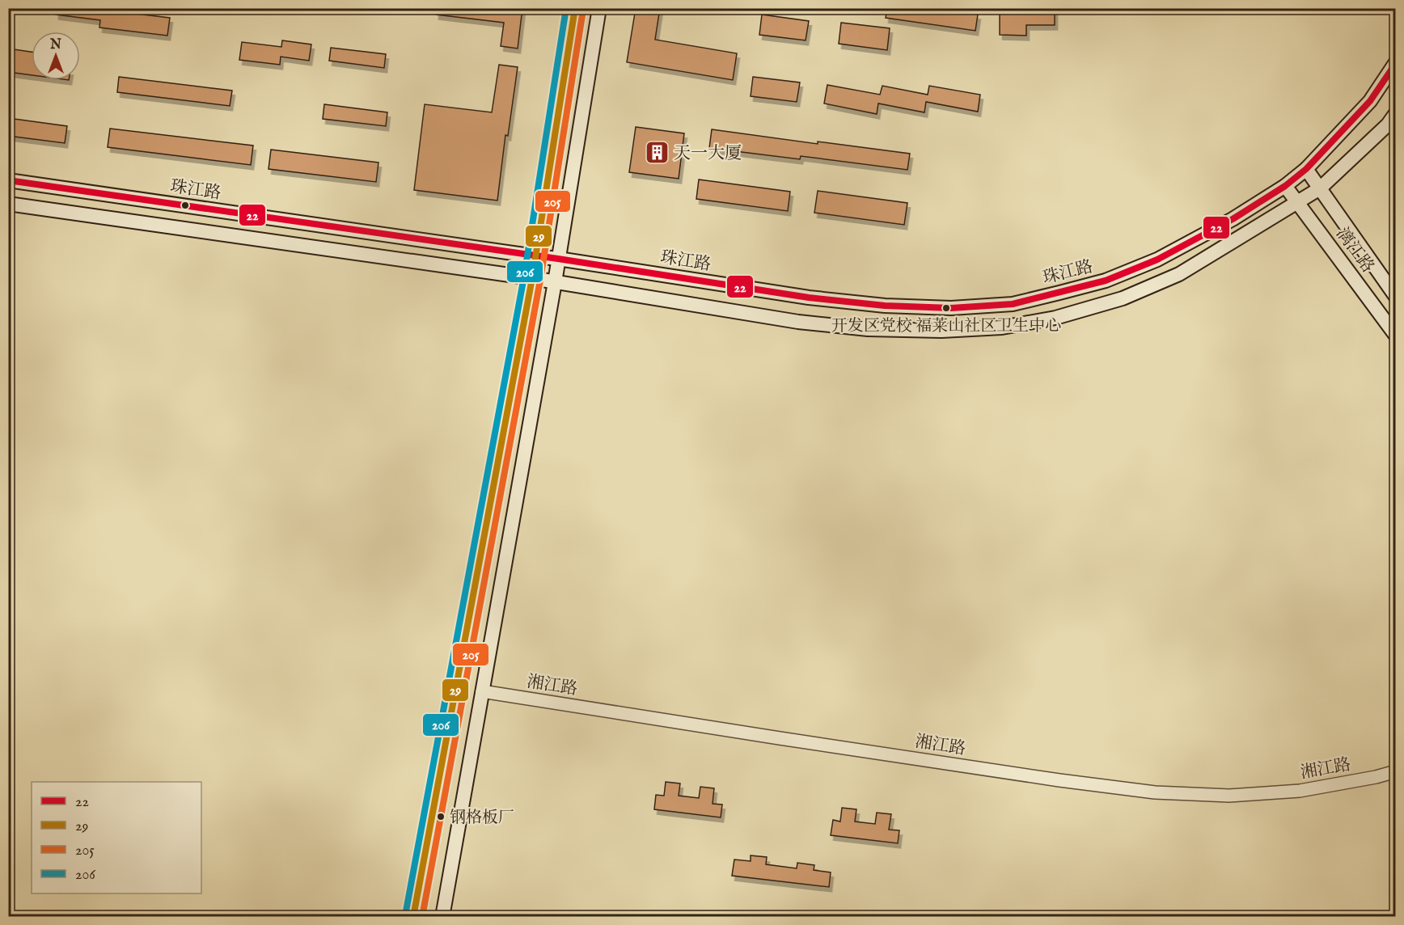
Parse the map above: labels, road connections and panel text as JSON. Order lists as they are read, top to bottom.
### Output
{
  "streets": {
    "main road": ["珠江路", "漓江路"],
    "street": ["湘江路"]
  },
  "crossings": [
    ["珠江路", "漓江路"]
  ],
  "places": {
    "building": ["天一大厦"],
    "other": ["开发区党校 福莱山社区卫生中心", "钢格板厂"]
  },
  "lines": [
    "transit line 29",
    "transit line 206",
    "transit line 205",
    "transit line 22"
  ],
  "legend": [
    "22",
    "29",
    "205",
    "206"
  ],
  "north": "top"
}
